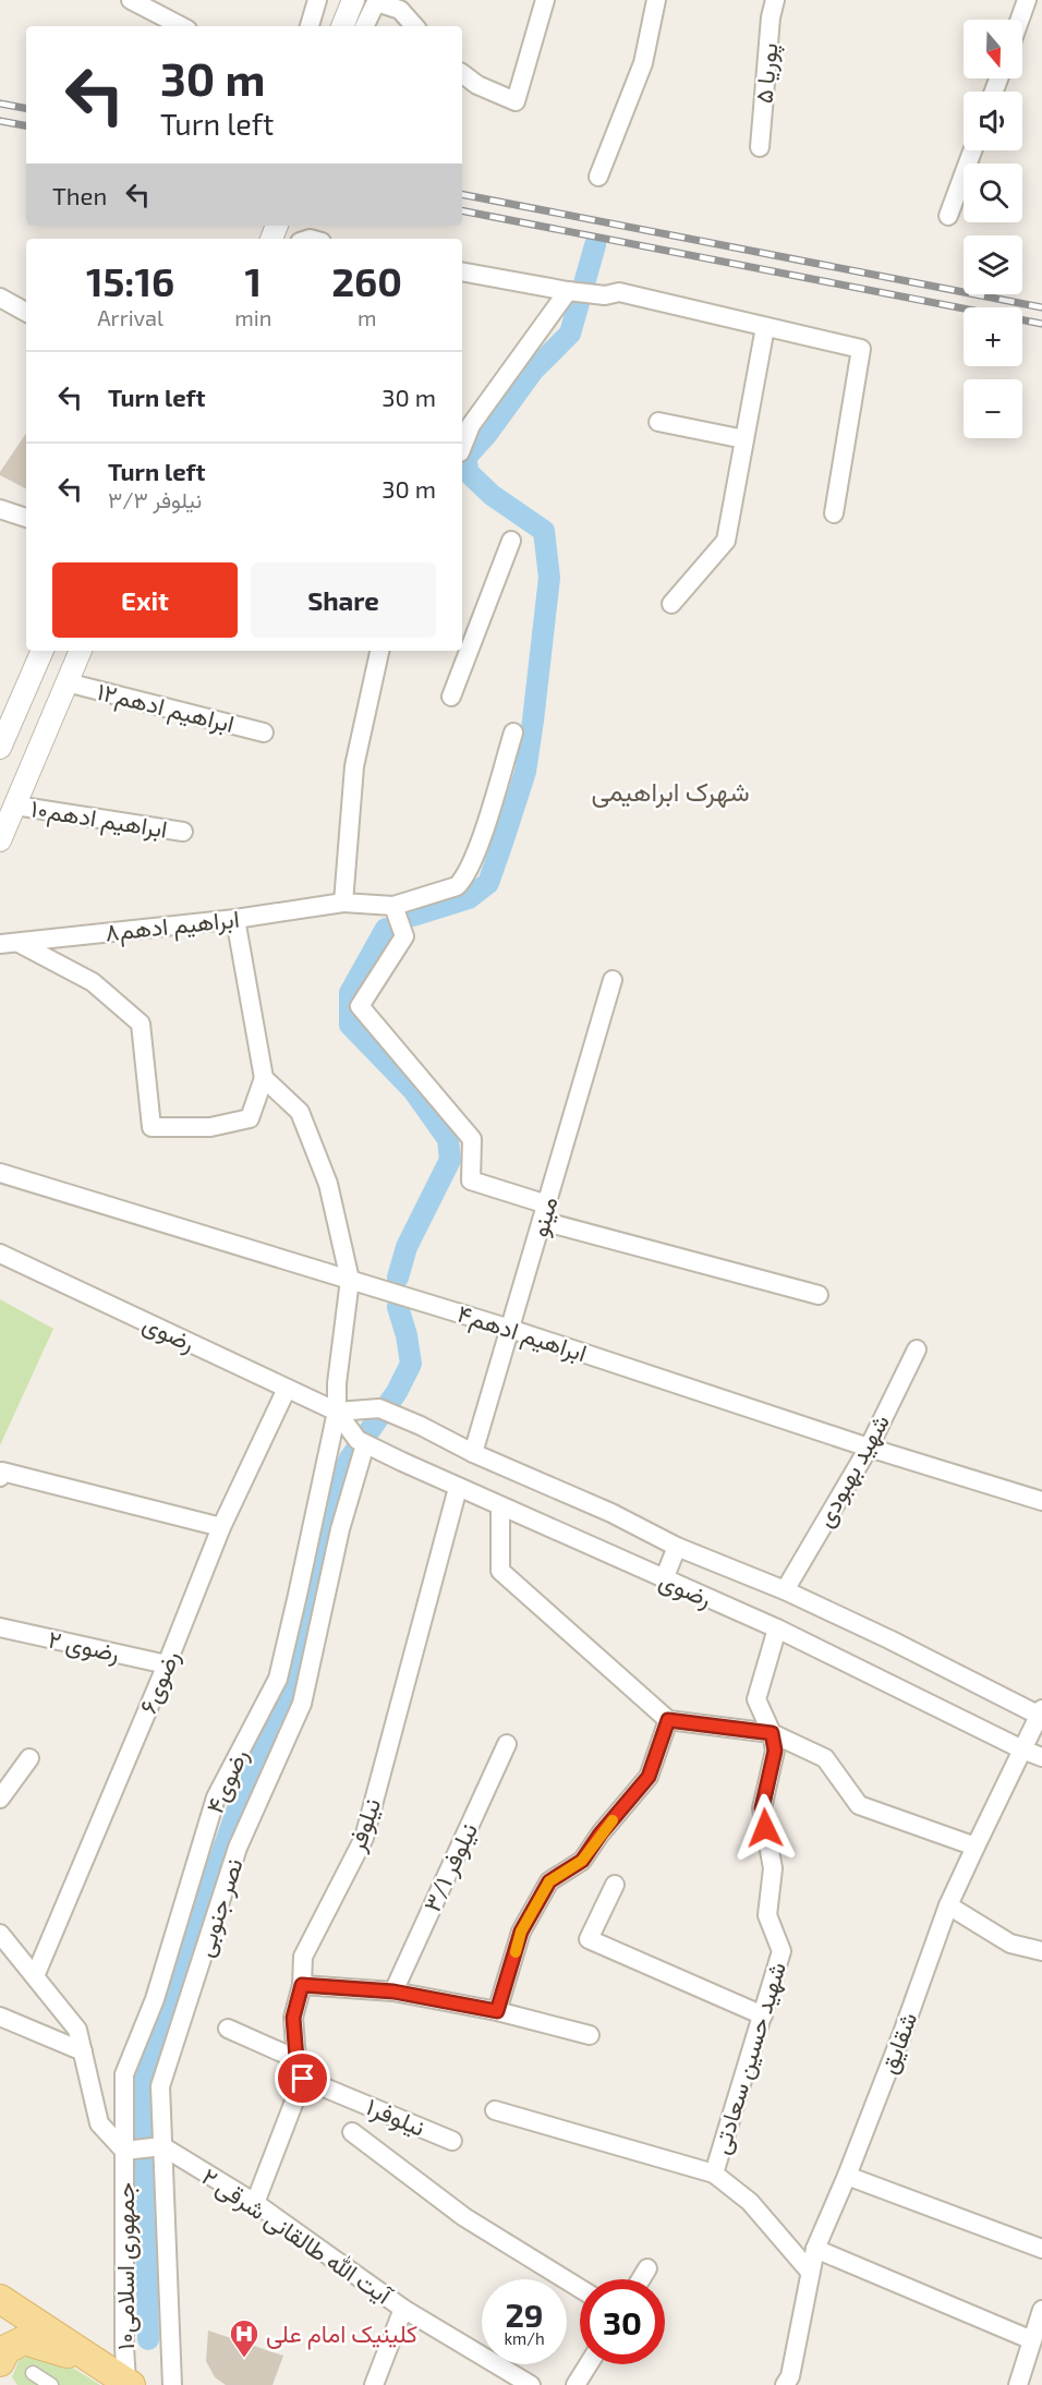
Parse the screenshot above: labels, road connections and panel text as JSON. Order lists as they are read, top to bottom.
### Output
{
  "streets": {
    "street": [
      "پوریا ۵",
      "ابراهیم ادهم۱۲",
      "ابراهیم ادهم۱۰",
      "ابراهیم ادهم۸",
      "مینو",
      "رضوی",
      "ابراهیم ادهم۴",
      "شهید بهبودی",
      "رضوی ۲",
      "رضوی۶",
      "رضوی۴",
      "نیلوفر",
      "نیلوفر ۳/۱",
      "نصر جنوبی",
      "شقایق",
      "شهید حسین سعادتی",
      "نیلوفر۱",
      "آیت الله طالقانی شرقی ۲",
      "جمهوری اسلامی۱۰"
    ]
  },
  "crossings": [
    ["مینو", "رضوی"],
    ["مینو", "ابراهیم ادهم۴"],
    ["رضوی", "شهید بهبودی"],
    ["رضوی", "رضوی۶"],
    ["رضوی", "رضوی۴"],
    ["رضوی", "نیلوفر"],
    ["رضوی", "نصر جنوبی"],
    ["رضوی", "شقایق"],
    ["ابراهیم ادهم۴", "شهید بهبودی"],
    ["ابراهیم ادهم۴", "رضوی۴"],
    ["رضوی ۲", "رضوی۶"],
    ["رضوی۴", "جمهوری اسلامی۱۰"],
    ["نیلوفر", "نیلوفر۱"],
    ["نصر جنوبی", "آیت الله طالقانی شرقی ۲"],
    ["شقایق", "شهید حسین سعادتی"]
  ],
  "districts": ["شهرک ابراهیمی"],
  "places": {
    "hospital": ["کلینیک امام علی"]
  },
  "north": "bottom",
  "page": {
    "map_buttons": ["+", "−"],
    "turn": ["30 m", "Turn left"],
    "then": "Then",
    "eta": [
      "15:16",
      "Arrival",
      "1",
      "min",
      "260",
      "m"
    ],
    "list": [
      {
        "name": "Turn left",
        "value": "30 m"
      },
      {
        "name": "Turn left",
        "note": "نیلوفر ۳/۳",
        "value": "30 m"
      }
    ],
    "buttons": ["Exit", "Share"],
    "speed": "29 km/h",
    "limit": "30"
  }
}
